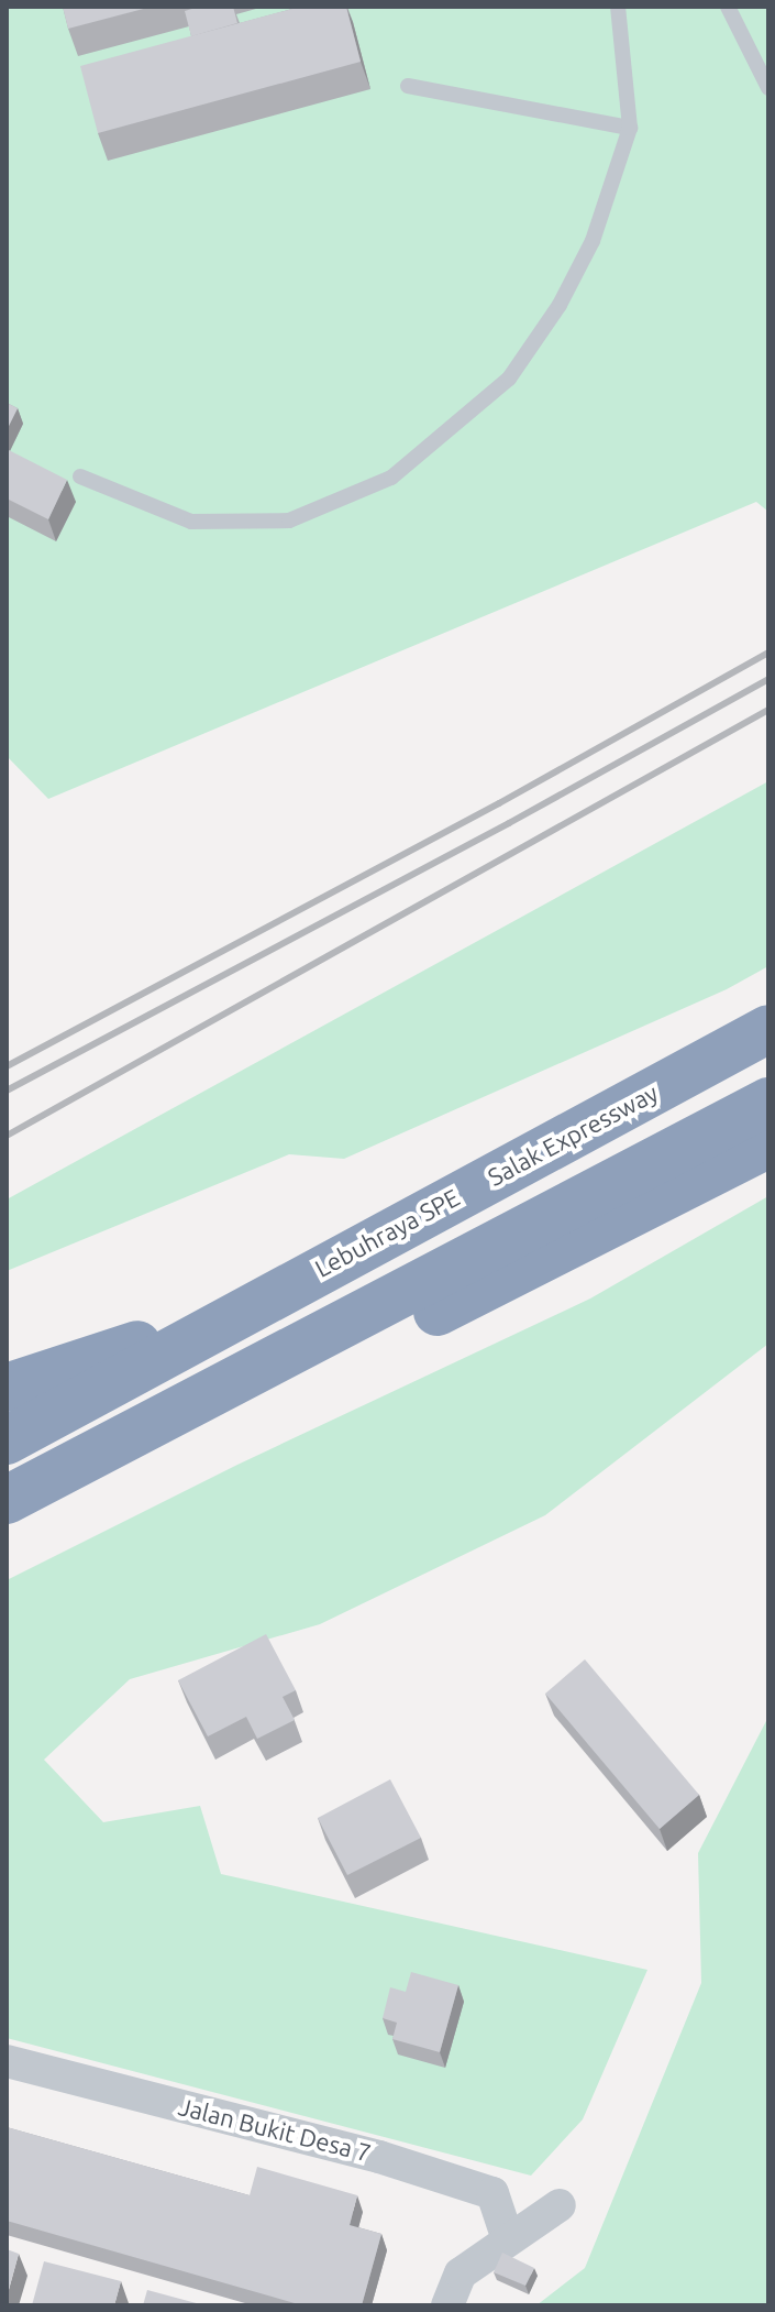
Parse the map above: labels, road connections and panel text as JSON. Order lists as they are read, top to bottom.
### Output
{
  "streets": {
    "highway": ["Salak Expressway", "Lebuhraya SPE"],
    "street": ["Jalan Bukit Desa 7"]
  },
  "crossings": [
    ["Salak Expressway", "Lebuhraya SPE"]
  ]
}
